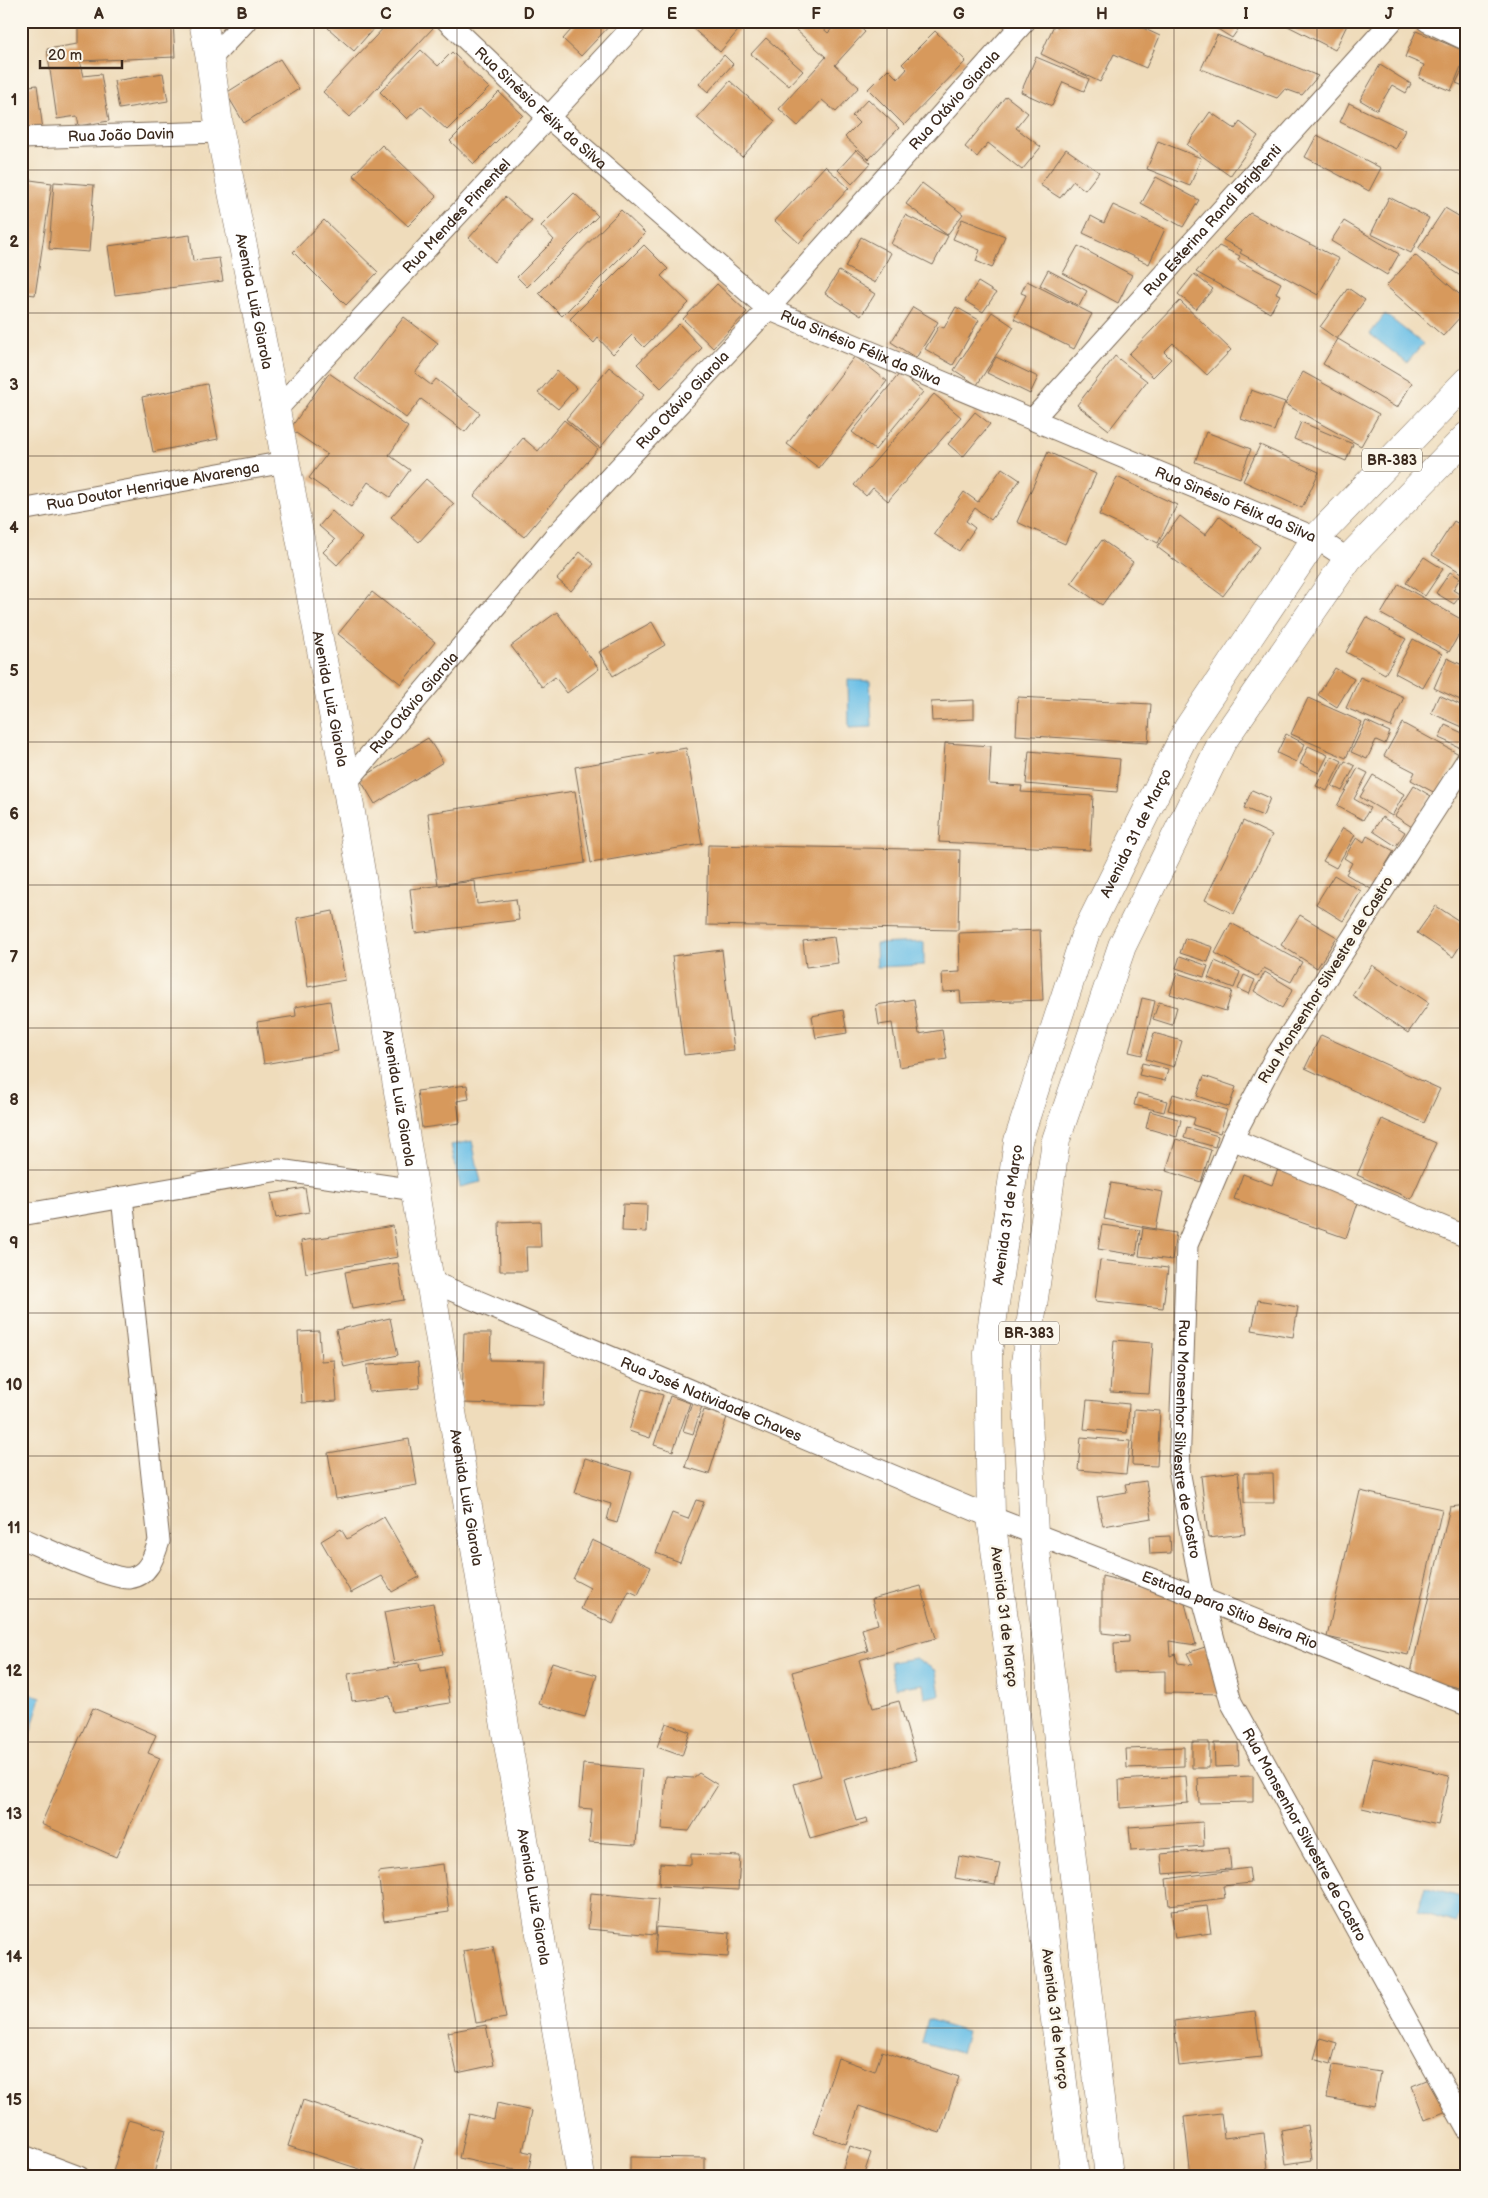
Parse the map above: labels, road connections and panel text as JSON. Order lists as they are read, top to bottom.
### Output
{
  "streets": {
    "main road": ["Avenida Luiz Giarola", "BR-383", "Avenida 31 de Março"],
    "street": [
      "Rua Otávio Giarola",
      "Rua Sinésio Félix da Silva",
      "Rua João Davin",
      "Rua Mendes Pimentel",
      "Rua Esterina Randi Brighenti",
      "Rua Doutor Henrique Alvarenga",
      "Rua Monsenhor Silvestre de Castro",
      "Rua José Natividade Chaves",
      "Estrada para Sítio Beira Rio"
    ]
  },
  "crossings": [
    ["Rua Otávio Giarola", "Rua Sinésio Félix da Silva"],
    ["Rua Otávio Giarola", "Avenida Luiz Giarola"],
    ["Rua Sinésio Félix da Silva", "Rua Mendes Pimentel"],
    ["Rua Sinésio Félix da Silva", "Rua Esterina Randi Brighenti"],
    ["Rua Sinésio Félix da Silva", "BR-383"],
    ["Rua Sinésio Félix da Silva", "Avenida 31 de Março"],
    ["Rua João Davin", "Avenida Luiz Giarola"],
    ["Rua Mendes Pimentel", "Avenida Luiz Giarola"],
    ["Avenida Luiz Giarola", "Rua Doutor Henrique Alvarenga"],
    ["Avenida Luiz Giarola", "Rua José Natividade Chaves"],
    ["BR-383", "Estrada para Sítio Beira Rio"],
    ["Avenida 31 de Março", "Rua José Natividade Chaves"],
    ["Avenida 31 de Março", "Estrada para Sítio Beira Rio"],
    ["Rua Monsenhor Silvestre de Castro", "Estrada para Sítio Beira Rio"],
    ["Rua José Natividade Chaves", "Estrada para Sítio Beira Rio"]
  ],
  "scale_bar": "20 m",
  "grid": {
    "columns": [
      "A",
      "B",
      "C",
      "D",
      "E",
      "F",
      "G",
      "H",
      "I",
      "J"
    ],
    "rows": [
      "1",
      "2",
      "3",
      "4",
      "5",
      "6",
      "7",
      "8",
      "9",
      "10",
      "11",
      "12",
      "13",
      "14",
      "15"
    ]
  }
}
